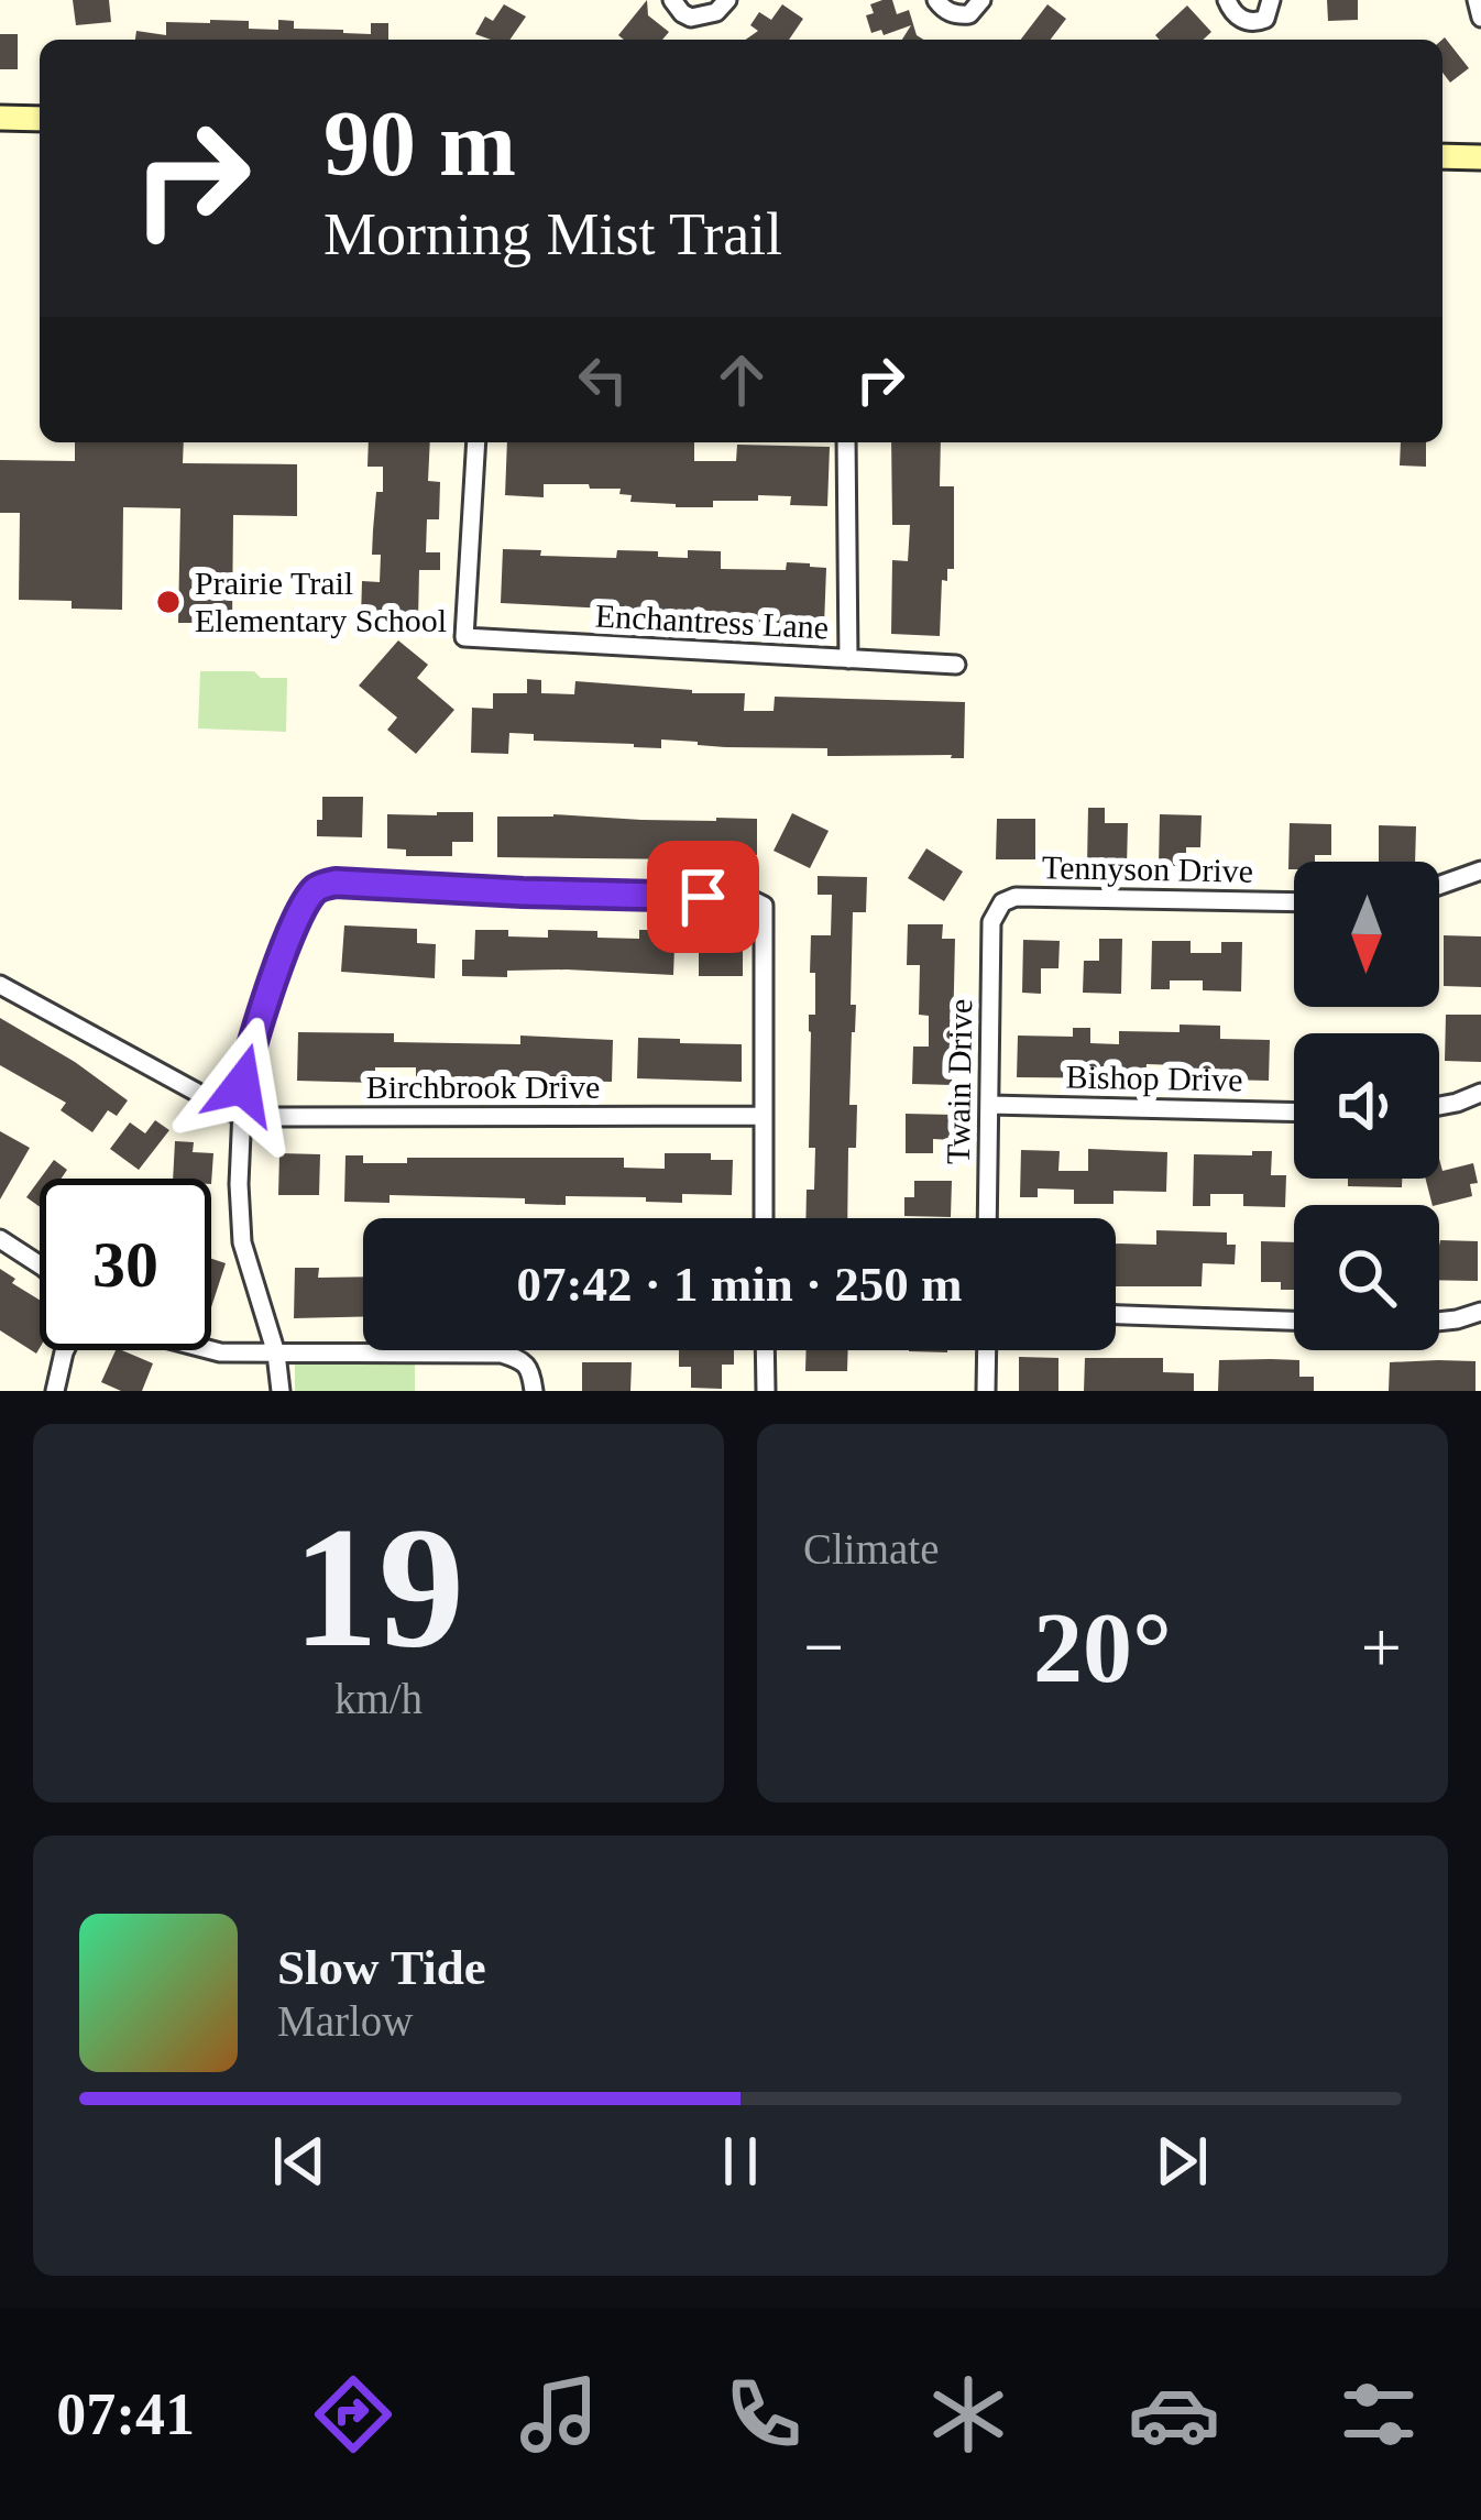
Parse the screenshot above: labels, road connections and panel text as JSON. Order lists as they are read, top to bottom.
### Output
{
  "streets": {
    "street": [
      "Enchantress Lane",
      "Tennyson Drive",
      "Bishop Drive",
      "Twain Drive",
      "Birchbrook Drive"
    ]
  },
  "crossings": [
    ["Tennyson Drive", "Twain Drive"],
    ["Bishop Drive", "Twain Drive"]
  ],
  "places": ["Prairie Trail Elementary School"],
  "north": "bottom",
  "page": {
    "turn": ["90 m", "Morning Mist Trail"],
    "limit": "30",
    "trip": "07:42 · 1 min · 250 m",
    "tile": [
      ["19", "km/h"],
      "Climate"
    ],
    "heat": ["−", "20°", "+"],
    "song": ["Slow Tide", "Marlow"],
    "tabs": "07:41"
  }
}
